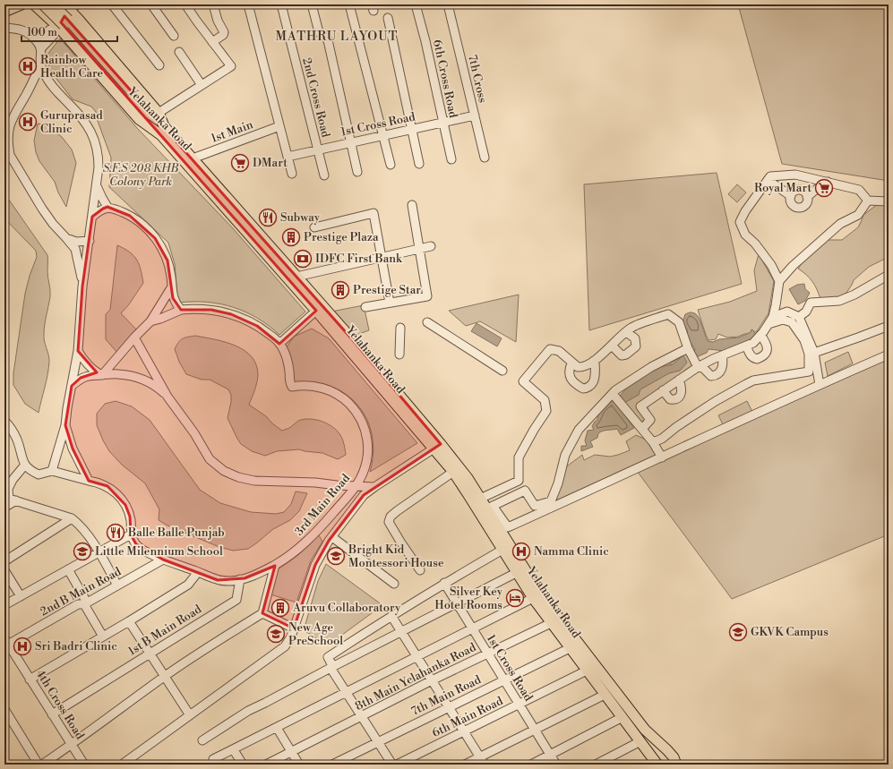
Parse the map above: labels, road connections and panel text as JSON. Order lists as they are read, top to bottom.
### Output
{
  "streets": {
    "main road": ["Yelahanka Road"],
    "street": [
      "6th Cross Road",
      "7th Cross",
      "2nd Cross Road",
      "1st Cross Road",
      "1st Main",
      "3rd Main Road",
      "2nd B Main Road",
      "1st B Main Road",
      "8th Main Yelahanka Road",
      "7th Main Road",
      "4th Cross Road",
      "6th Main Road"
    ]
  },
  "crossings": [
    ["6th Cross Road", "1st Cross Road"],
    ["7th Cross", "1st Cross Road"],
    ["2nd Cross Road", "1st Cross Road"],
    ["Yelahanka Road", "1st Main"],
    ["Yelahanka Road", "8th Main Yelahanka Road"],
    ["Yelahanka Road", "7th Main Road"],
    ["Yelahanka Road", "6th Main Road"],
    ["1st Cross Road", "8th Main Yelahanka Road"],
    ["1st Cross Road", "7th Main Road"],
    ["1st Cross Road", "6th Main Road"],
    ["3rd Main Road", "2nd B Main Road"],
    ["3rd Main Road", "1st B Main Road"],
    ["2nd B Main Road", "4th Cross Road"],
    ["1st B Main Road", "4th Cross Road"]
  ],
  "districts": ["MATHRU LAYOUT"],
  "parks": ["S.F.S 208 KHB Colony Park"],
  "places": {
    "hospital": [
      "Rainbow Health Care",
      "Guruprasad Clinic",
      "Namma Clinic",
      "Sri Badri Clinic"
    ],
    "supermarket": ["DMart", "Royal Mart"],
    "restaurant": ["Subway", "Balle Balle Punjab"],
    "building": ["Prestige Plaza", "Prestige Star", "Aruvu Collaboratory"],
    "bank": ["IDFC First Bank"],
    "school or university": [
      "Little Milennium School",
      "Bright Kid Montessori House",
      "GKVK Campus",
      "New Age PreSchool"
    ],
    "hotel": ["Silver Key Hotel Rooms"]
  },
  "scale_bar": "100 m"
}
